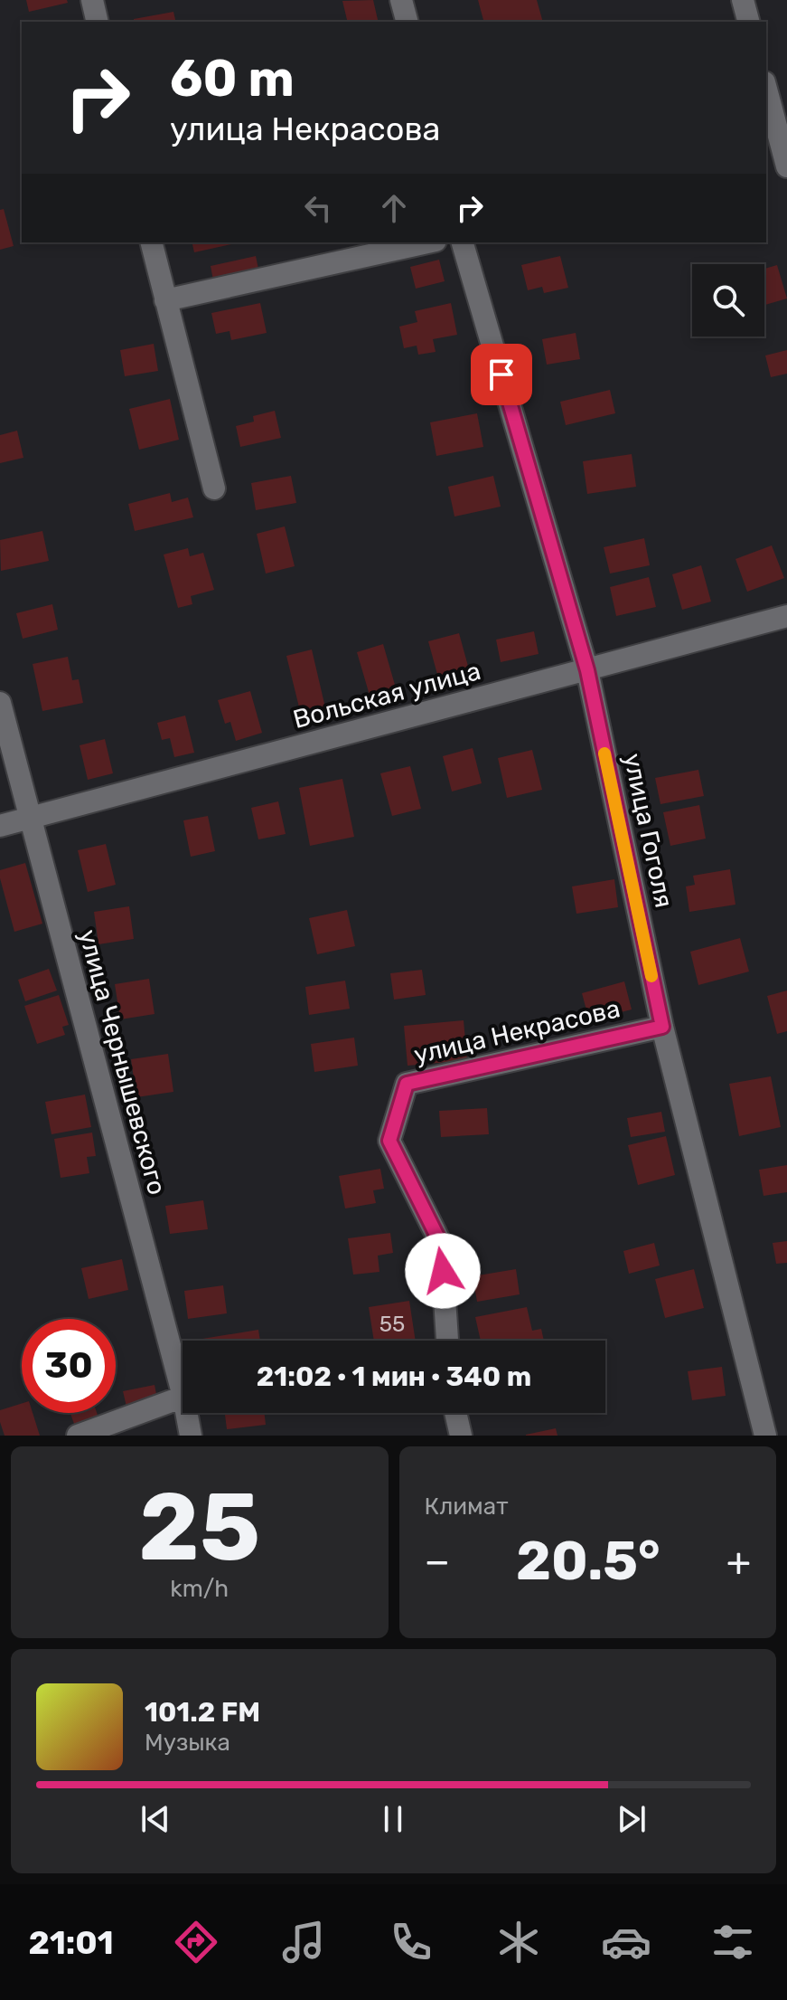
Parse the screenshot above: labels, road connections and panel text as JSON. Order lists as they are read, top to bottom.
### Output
{
  "streets": {
    "street": [
      "Вольская улица",
      "улица Гоголя",
      "улица Некрасова",
      "улица Чернышевского"
    ]
  },
  "crossings": [
    ["Вольская улица", "улица Гоголя"],
    ["Вольская улица", "улица Чернышевского"],
    ["улица Гоголя", "улица Некрасова"]
  ],
  "house_numbers": ["55"],
  "page": {
    "turn": ["60 m", "улица Некрасова"],
    "limit": "30",
    "trip": "21:02 · 1 мин · 340 m",
    "tile": [
      ["25", "km/h"],
      "Климат"
    ],
    "heat": ["−", "20.5°", "+"],
    "song": ["101.2 FM", "Музыка"],
    "tabs": "21:01"
  }
}
